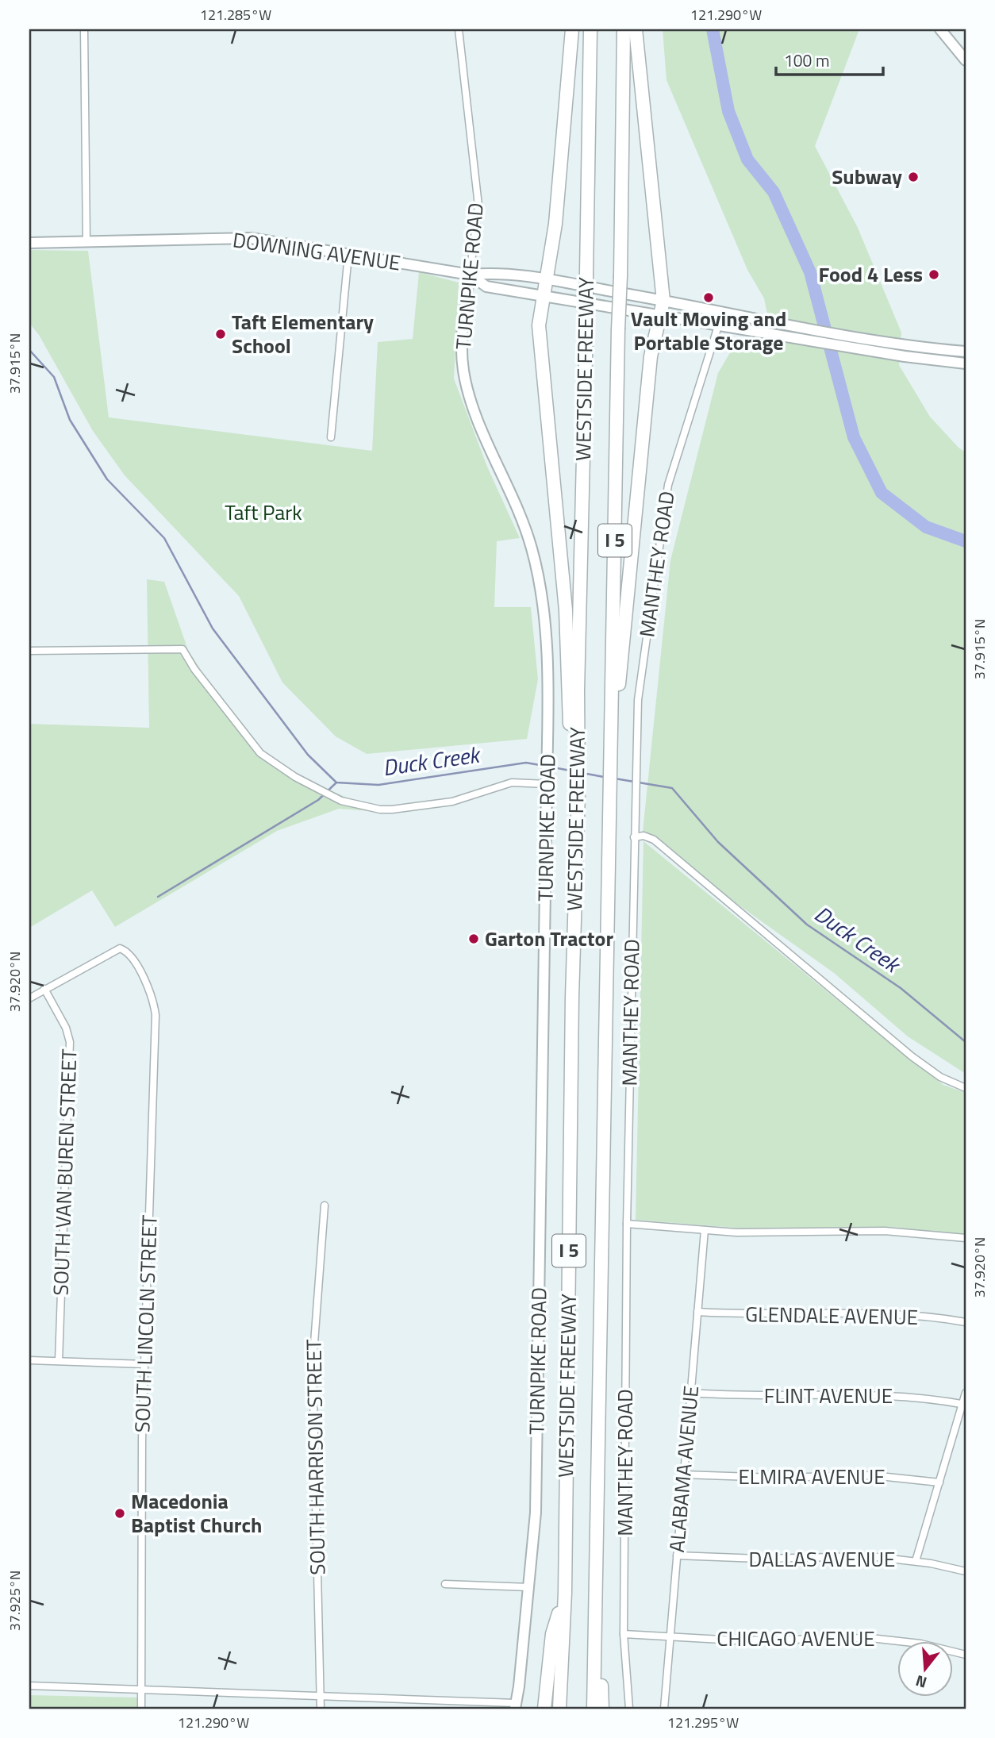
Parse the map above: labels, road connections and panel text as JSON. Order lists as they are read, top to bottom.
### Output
{
  "streets": {
    "highway": ["WESTSIDE FREEWAY", "I 5"],
    "street": [
      "DOWNING AVENUE",
      "TURNPIKE ROAD",
      "MANTHEY ROAD",
      "SOUTH VAN BUREN STREET",
      "GLENDALE AVENUE",
      "SOUTH LINCOLN STREET",
      "FLINT AVENUE",
      "SOUTH HARRISON STREET",
      "ALABAMA AVENUE",
      "ELMIRA AVENUE",
      "DALLAS AVENUE",
      "CHICAGO AVENUE"
    ]
  },
  "crossings": [
    ["DOWNING AVENUE", "TURNPIKE ROAD"],
    ["DOWNING AVENUE", "MANTHEY ROAD"],
    ["MANTHEY ROAD", "CHICAGO AVENUE"],
    ["SOUTH VAN BUREN STREET", "SOUTH LINCOLN STREET"],
    ["GLENDALE AVENUE", "ALABAMA AVENUE"],
    ["FLINT AVENUE", "ALABAMA AVENUE"],
    ["ALABAMA AVENUE", "ELMIRA AVENUE"],
    ["ALABAMA AVENUE", "DALLAS AVENUE"],
    ["ALABAMA AVENUE", "CHICAGO AVENUE"]
  ],
  "water": ["Duck Creek"],
  "parks": ["Taft Park"],
  "places": [
    "Subway",
    "Food 4 Less",
    "Vault Moving and Portable Storage",
    "Taft Elementary School",
    "Garton Tractor",
    "Macedonia Baptist Church"
  ],
  "scale_bar": "100 m",
  "north": "bottom",
  "coordinates": [
    "121.285°W",
    "121.290°W",
    "37.915°N",
    "37.920°N",
    "37.925°N",
    "121.295°W"
  ]
}
